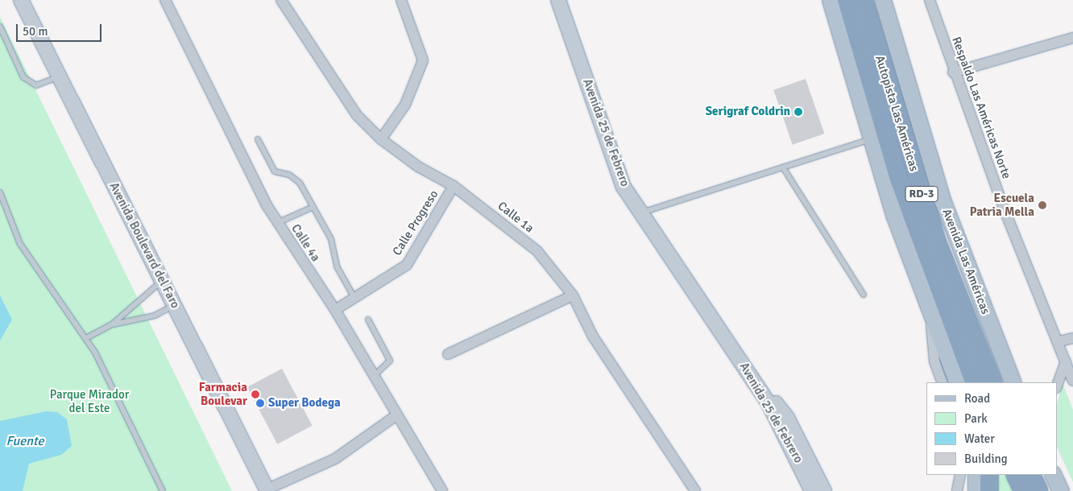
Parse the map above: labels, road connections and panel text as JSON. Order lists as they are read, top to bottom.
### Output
{
  "streets": {
    "highway": ["Autopista Las Américas", "RD-3"],
    "main road": ["Avenida 25 de Febrero", "Avenida Boulevard del Faro", "Avenida Las Américas"],
    "street": [
      "Respaldo Las Américas Norte",
      "Calle 1a",
      "Calle Progreso",
      "Calle 4a"
    ]
  },
  "crossings": [
    ["Calle 1a", "Calle Progreso"],
    ["Calle Progreso", "Calle 4a"]
  ],
  "water": ["Fuente"],
  "parks": ["Parque Mirador del Este"],
  "places": [
    "Serigraf Coldrin",
    "Escuela Patria Mella",
    "Farmacia Boulevar",
    "Super Bodega"
  ],
  "legend": [
    "Road",
    "Park",
    "Water",
    "Building"
  ],
  "scale_bar": "50 m"
}
